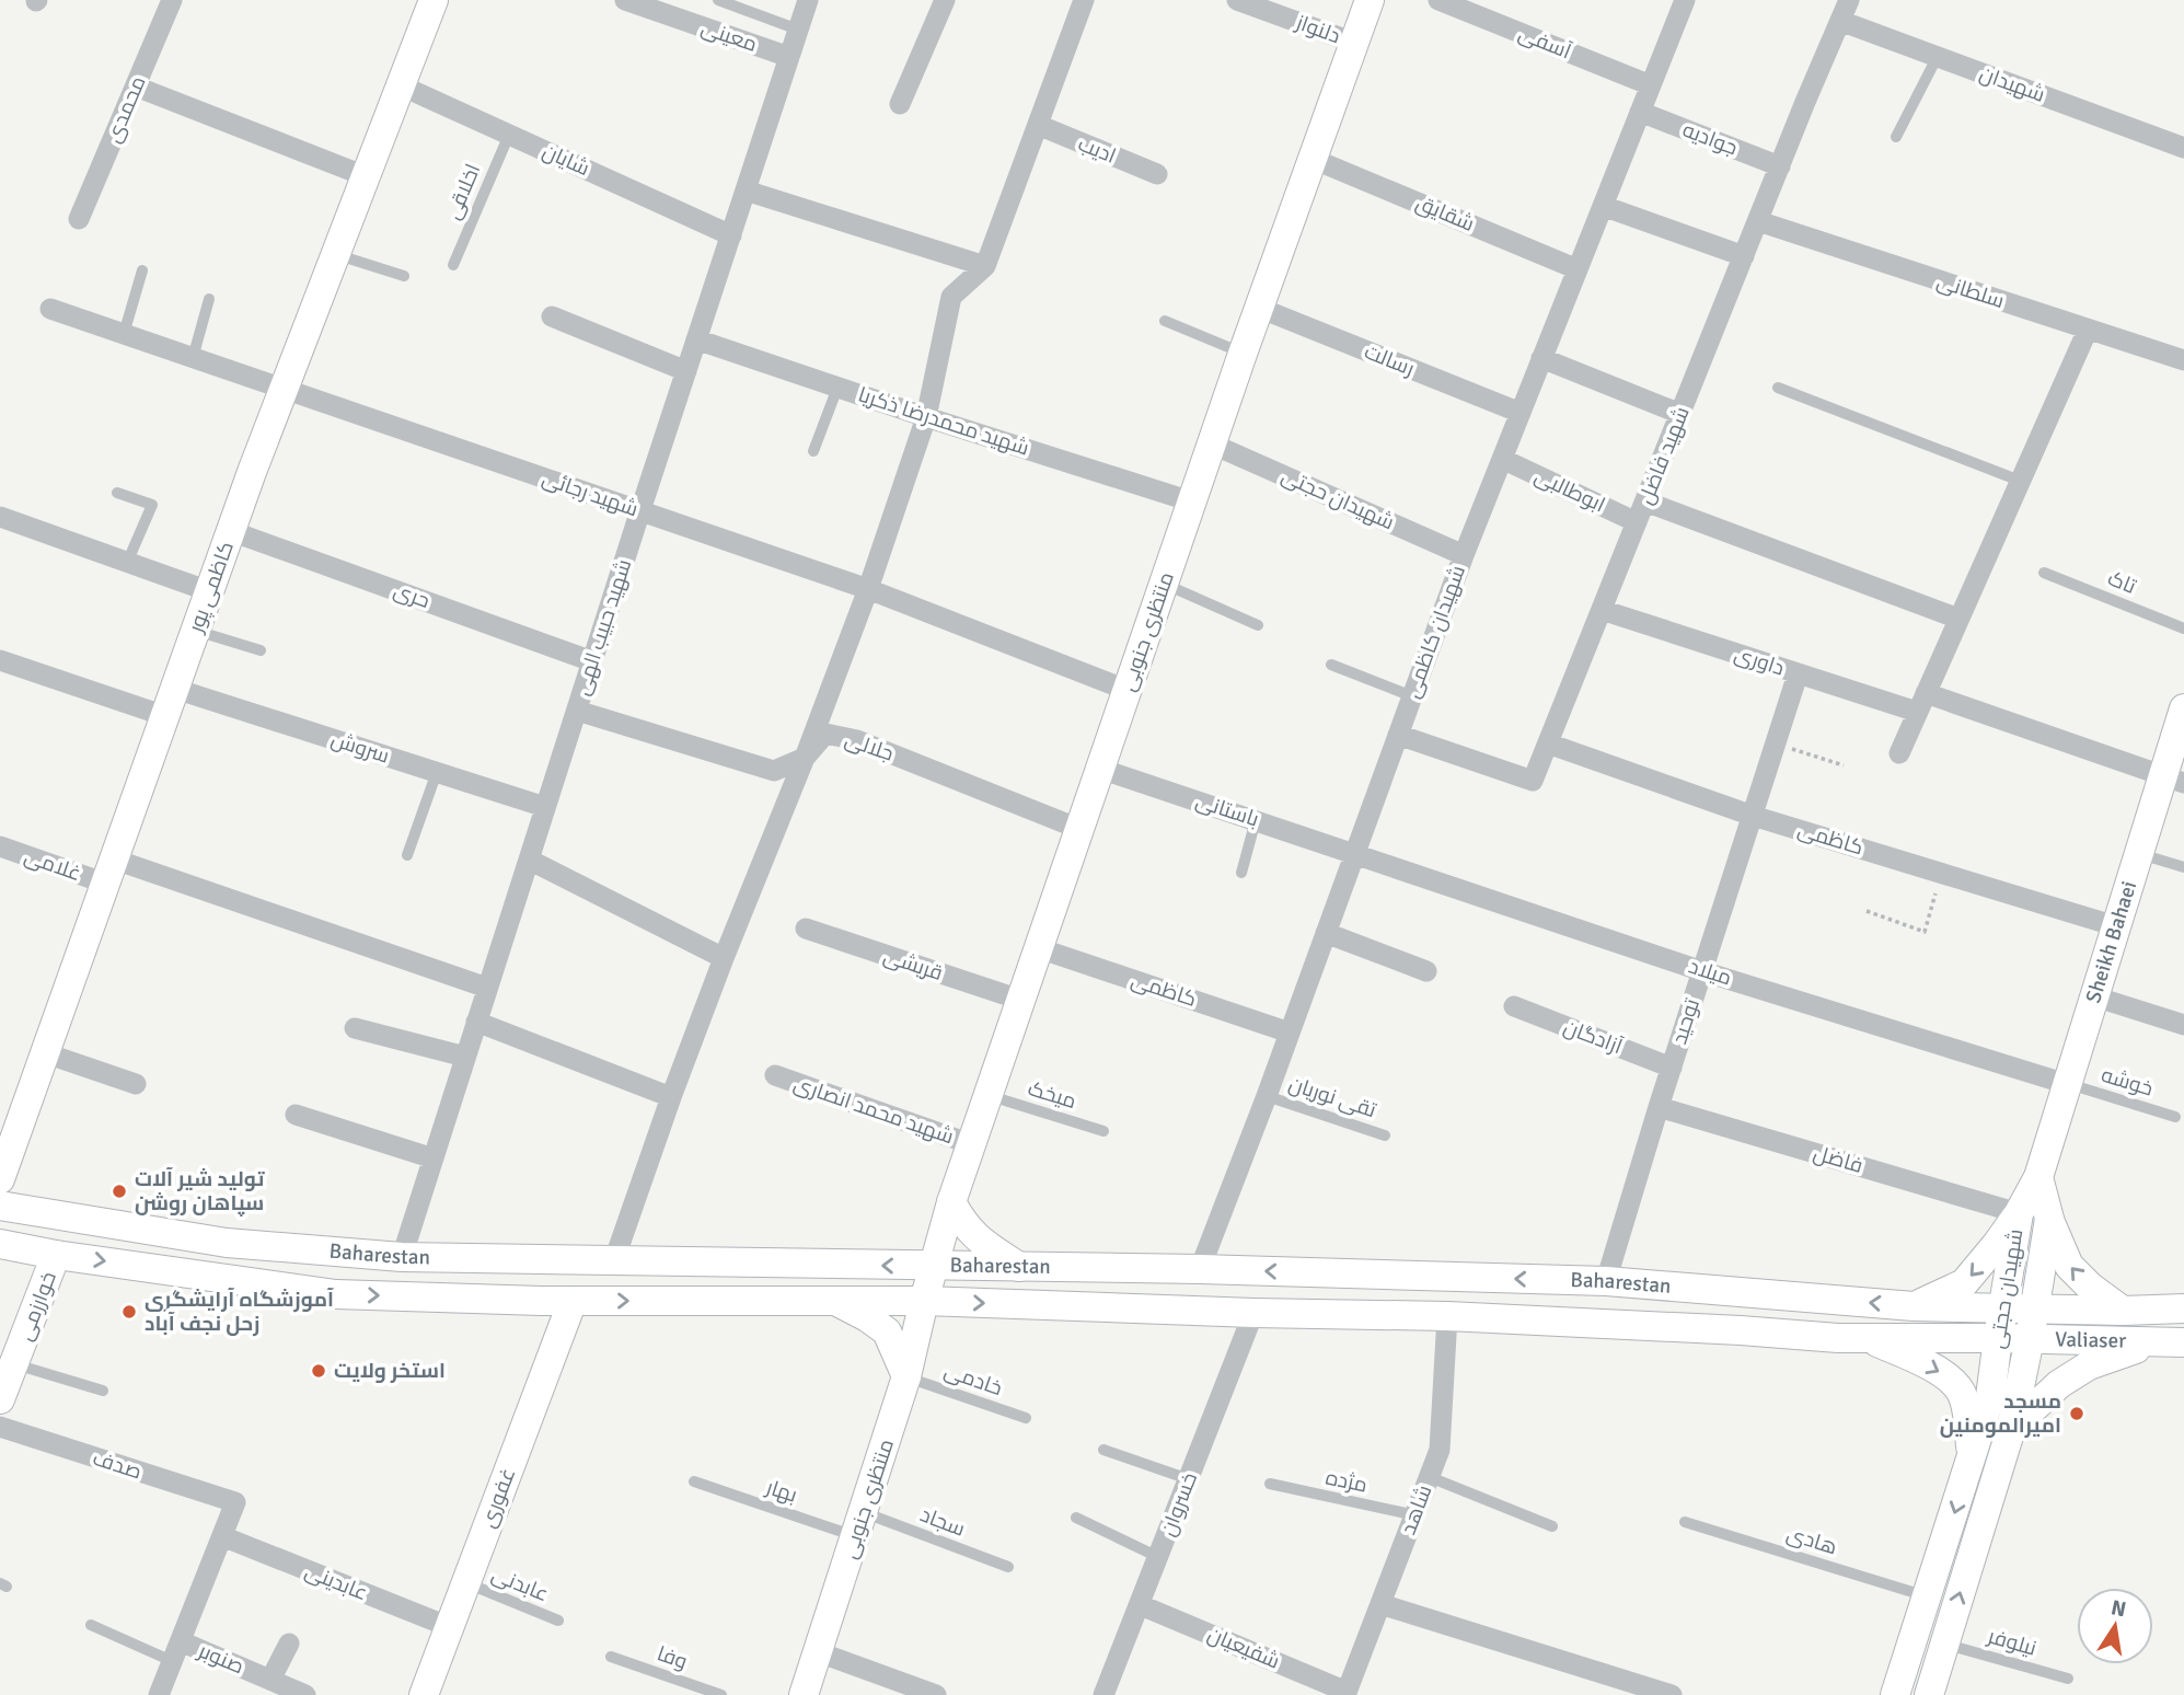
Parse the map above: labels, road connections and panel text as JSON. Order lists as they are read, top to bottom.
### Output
{
  "streets": {
    "main road": [
      "شهیدان حجتی",
      "کاظمی پور",
      "منتظری جنوبی",
      "Sheikh Bahaei",
      "Baharestan",
      "خوارزمی",
      "Valiaser",
      "غفوری"
    ],
    "street": [
      "دلنواز",
      "معینی",
      "آسفی",
      "شهیدان",
      "محمدی",
      "جوادیه",
      "ادیب",
      "شایان",
      "شقایق",
      "سلطانی",
      "رسالت",
      "شهید محمدرضا ذکریا",
      "شهید فاضل",
      "ابوطالبی",
      "شهید رجائی",
      "حری",
      "شهید حبیب الهی",
      "شهیدان کاظمی",
      "داوری",
      "جلالی",
      "سروش",
      "باستانی",
      "کاظمی",
      "غلامی",
      "قریشی",
      "میلاد",
      "توحید",
      "آزادگان",
      "شهید محمد انصاری",
      "فاضل",
      "صدف",
      "خسروان",
      "شاهد",
      "عابدینی",
      "شفیعیان",
      "صنوبر"
    ],
    "lane": [
      "اخلاقی",
      "تاک",
      "خوشه",
      "میخک",
      "تقی نوریان",
      "خادمی",
      "مژده",
      "بهار",
      "سجاد",
      "هادی",
      "عابدنی",
      "نیلوفر",
      "وفا"
    ]
  },
  "crossings": [
    ["دلنواز", "منتظری جنوبی"],
    ["معینی", "شهید حبیب الهی"],
    ["آسفی", "شهیدان کاظمی"],
    ["شهیدان", "شهید فاضل"],
    ["جوادیه", "شهید فاضل"],
    ["جوادیه", "شهیدان کاظمی"],
    ["شایان", "اخلاقی"],
    ["شایان", "کاظمی پور"],
    ["شایان", "شهید حبیب الهی"],
    ["شقایق", "منتظری جنوبی"],
    ["شقایق", "شهیدان کاظمی"],
    ["سلطانی", "شهید فاضل"],
    ["رسالت", "منتظری جنوبی"],
    ["رسالت", "شهیدان کاظمی"],
    ["شهید محمدرضا ذکریا", "شهید حبیب الهی"],
    ["شهید محمدرضا ذکریا", "منتظری جنوبی"],
    ["شهید فاضل", "ابوطالبی"],
    ["شهید فاضل", "شهیدان کاظمی"],
    ["شهید فاضل", "داوری"],
    ["شهید فاضل", "کاظمی"],
    ["ابوطالبی", "شهیدان کاظمی"],
    ["شهید رجائی", "کاظمی پور"],
    ["شهید رجائی", "شهید حبیب الهی"],
    ["شهید رجائی", "منتظری جنوبی"],
    ["شهیدان حجتی", "منتظری جنوبی"],
    ["شهیدان حجتی", "شهیدان کاظمی"],
    ["شهیدان حجتی", "Sheikh Bahaei"],
    ["شهیدان حجتی", "فاضل"],
    ["شهیدان حجتی", "Baharestan"],
    ["شهیدان حجتی", "Valiaser"],
    ["شهیدان حجتی", "هادی"],
    ["شهیدان حجتی", "نیلوفر"],
    ["کاظمی پور", "حری"],
    ["کاظمی پور", "سروش"],
    ["کاظمی پور", "غلامی"],
    ["حری", "شهید حبیب الهی"],
    ["شهید حبیب الهی", "جلالی"],
    ["شهید حبیب الهی", "سروش"],
    ["شهید حبیب الهی", "غلامی"],
    ["شهید حبیب الهی", "Baharestan"],
    ["منتظری جنوبی", "جلالی"],
    ["منتظری جنوبی", "باستانی"],
    ["منتظری جنوبی", "کاظمی"],
    ["منتظری جنوبی", "قریشی"],
    ["منتظری جنوبی", "میخک"],
    ["منتظری جنوبی", "شهید محمد انصاری"],
    ["منتظری جنوبی", "Baharestan"],
    ["منتظری جنوبی", "خادمی"],
    ["منتظری جنوبی", "بهار"],
    ["منتظری جنوبی", "سجاد"],
    ["شهیدان کاظمی", "باستانی"],
    ["شهیدان کاظمی", "کاظمی"],
    ["شهیدان کاظمی", "میلاد"],
    ["شهیدان کاظمی", "تقی نوریان"],
    ["شهیدان کاظمی", "Baharestan"],
    ["داوری", "Sheikh Bahaei"],
    ["داوری", "توحید"],
    ["باستانی", "میلاد"],
    ["کاظمی", "Sheikh Bahaei"],
    ["کاظمی", "توحید"],
    ["Sheikh Bahaei", "میلاد"],
    ["Sheikh Bahaei", "خوشه"],
    ["میلاد", "توحید"],
    ["میلاد", "خوشه"],
    ["توحید", "آزادگان"],
    ["توحید", "فاضل"],
    ["توحید", "Baharestan"],
    ["Baharestan", "خوارزمی"],
    ["Baharestan", "Valiaser"],
    ["Baharestan", "غفوری"],
    ["Baharestan", "خسروان"],
    ["Baharestan", "شاهد"],
    ["صدف", "عابدینی"],
    ["مژده", "شاهد"],
    ["بهار", "سجاد"],
    ["غفوری", "عابدینی"],
    ["غفوری", "عابدنی"],
    ["خسروان", "شفیعیان"],
    ["شاهد", "شفیعیان"]
  ],
  "places": [
    "تولید شیر آلات سپاهان روشن",
    "آموزشگاه آرایشگری زحل نجف آباد",
    "استخر ولایت",
    "مسجد امیرالمومنین"
  ],
  "north": "top"
}
